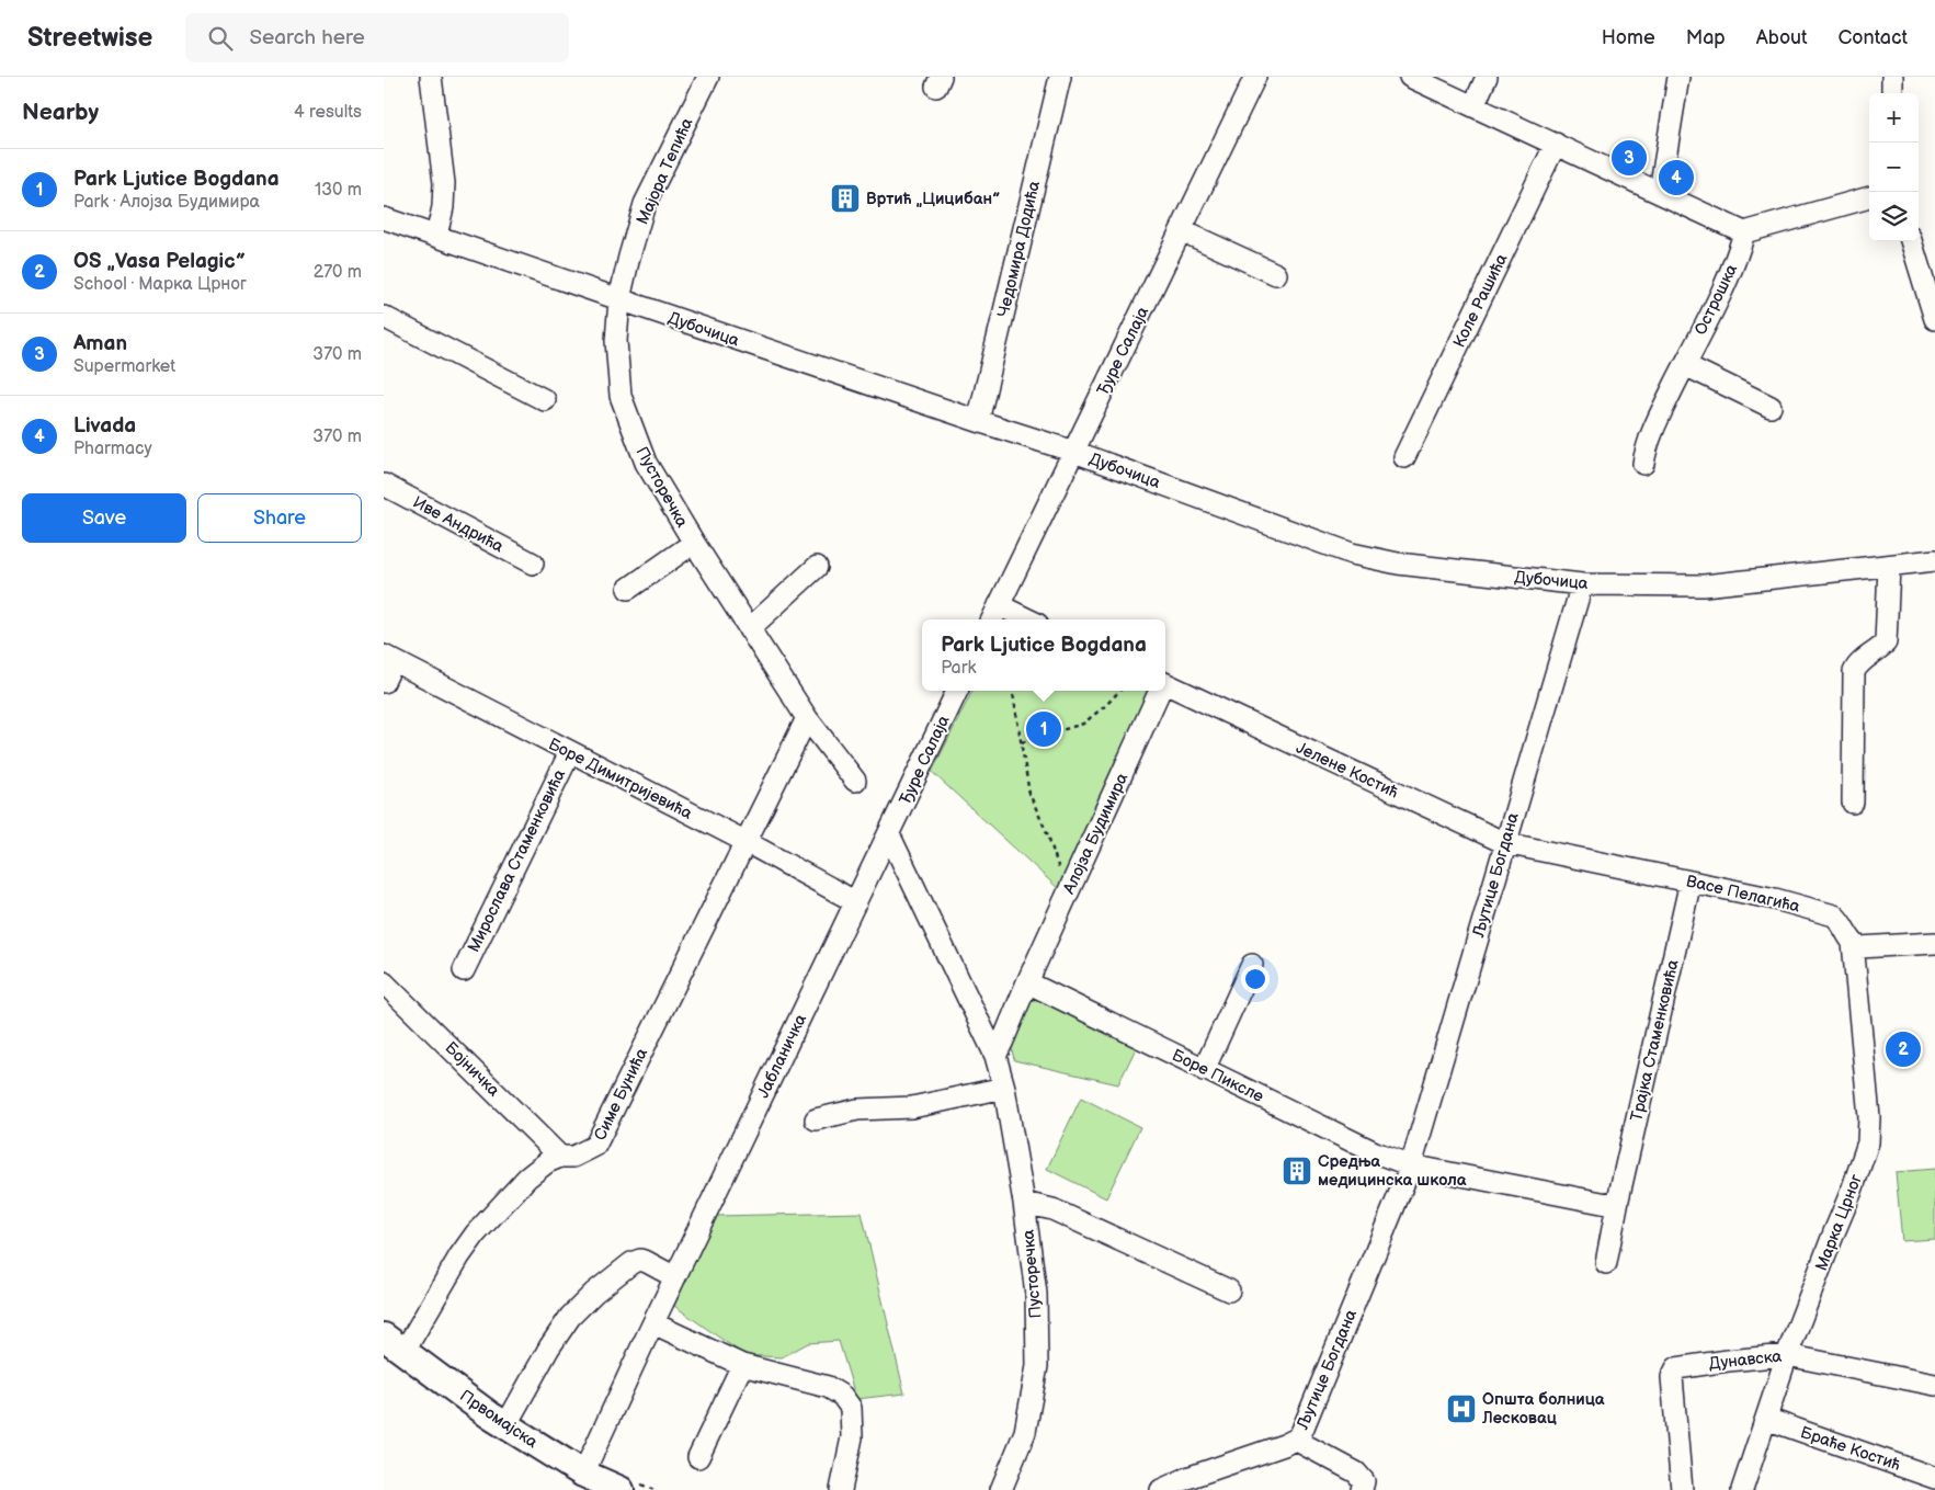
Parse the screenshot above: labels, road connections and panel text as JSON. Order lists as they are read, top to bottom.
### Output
{
  "streets": {
    "main road": ["Првомајска"],
    "street": [
      "Мајора Тепића",
      "Чедомира Додића",
      "Острошка",
      "Коле Рашића",
      "Дубочица",
      "Ђуре Салаја",
      "Пусторечка",
      "Иве Андрића",
      "Јелене Костић",
      "Боре Димитријевића",
      "Алојза Будимира",
      "Мирослава Стаменковића",
      "Љутице Богдана",
      "Васе Пелагића",
      "Трајка Стаменковића",
      "Јабланичка",
      "Бојничка",
      "Боре Пиксле",
      "Симе Бунића",
      "Марка Црног",
      "Дунавска",
      "Браће Костић"
    ]
  },
  "crossings": [
    ["Мајора Тепића", "Дубочица"],
    ["Мајора Тепића", "Пусторечка"],
    ["Чедомира Додића", "Дубочица"],
    ["Дубочица", "Ђуре Салаја"],
    ["Дубочица", "Пусторечка"],
    ["Дубочица", "Љутице Богдана"],
    ["Ђуре Салаја", "Пусторечка"],
    ["Ђуре Салаја", "Јабланичка"],
    ["Пусторечка", "Јабланичка"],
    ["Јелене Костић", "Љутице Богдана"],
    ["Јелене Костић", "Васе Пелагића"],
    ["Боре Димитријевића", "Мирослава Стаменковића"],
    ["Боре Димитријевића", "Јабланичка"],
    ["Боре Димитријевића", "Симе Бунића"],
    ["Алојза Будимира", "Боре Пиксле"],
    ["Љутице Богдана", "Боре Пиксле"],
    ["Васе Пелагића", "Трајка Стаменковића"],
    ["Васе Пелагића", "Марка Црног"],
    ["Јабланичка", "Првомајска"],
    ["Бојничка", "Симе Бунића"],
    ["Симе Бунића", "Првомајска"],
    ["Марка Црног", "Дунавска"],
    ["Марка Црног", "Браће Костић"]
  ],
  "places": {
    "building": ["Вртић „Цицибан”", "Средња медицинска школа"],
    "hospital": ["Општа болница Лесковац"]
  },
  "page": {
    "header": "Streetwise",
    "search": "Search here",
    "nav": [
      "Home",
      "Map",
      "About",
      "Contact"
    ],
    "heading": ["Nearby", "4 results"],
    "map_buttons": ["+", "−"],
    "pins": [
      "3",
      "4",
      "1",
      "2"
    ],
    "list": [
      {
        "mark": "1",
        "name": "Park Ljutice Bogdana",
        "note": "Park · Алојза Будимира",
        "value": "130 m"
      },
      {
        "mark": "2",
        "name": "OS „Vasa Pelagic”",
        "note": "School · Марка Црног",
        "value": "270 m"
      },
      {
        "mark": "3",
        "name": "Aman",
        "note": "Supermarket",
        "value": "370 m"
      },
      {
        "mark": "4",
        "name": "Livada",
        "note": "Pharmacy",
        "value": "370 m"
      }
    ],
    "buttons": ["Save", "Share"],
    "popup": ["Park Ljutice Bogdana", "Park"]
  }
}
